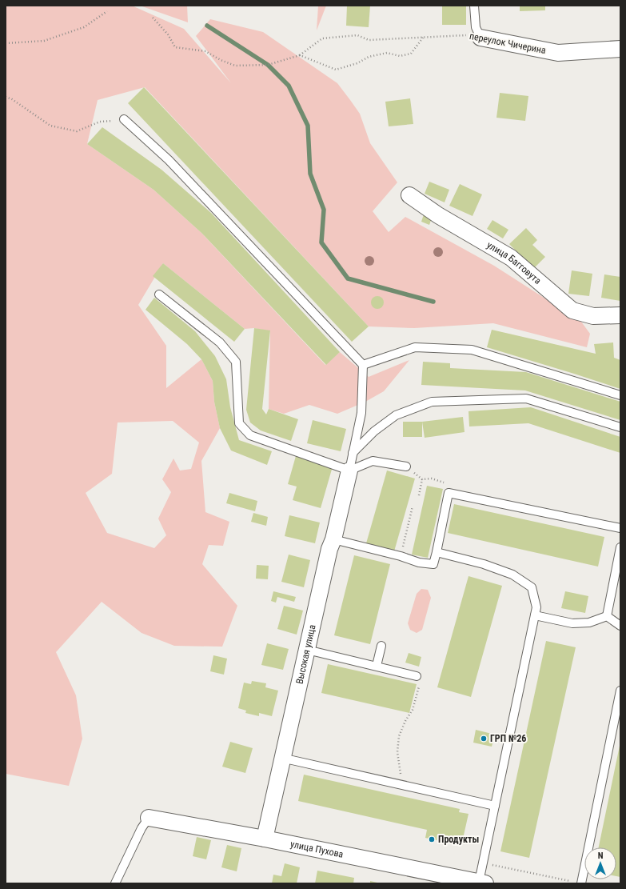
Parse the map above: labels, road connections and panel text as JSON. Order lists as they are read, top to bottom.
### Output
{
  "streets": {
    "street": [
      "переулок Чичерина",
      "улица Багговута",
      "Высокая улица",
      "улица Пухова"
    ]
  },
  "crossings": [
    ["Высокая улица", "улица Пухова"]
  ],
  "places": ["ГРП №26", "Продукты"],
  "north": "top"
}
